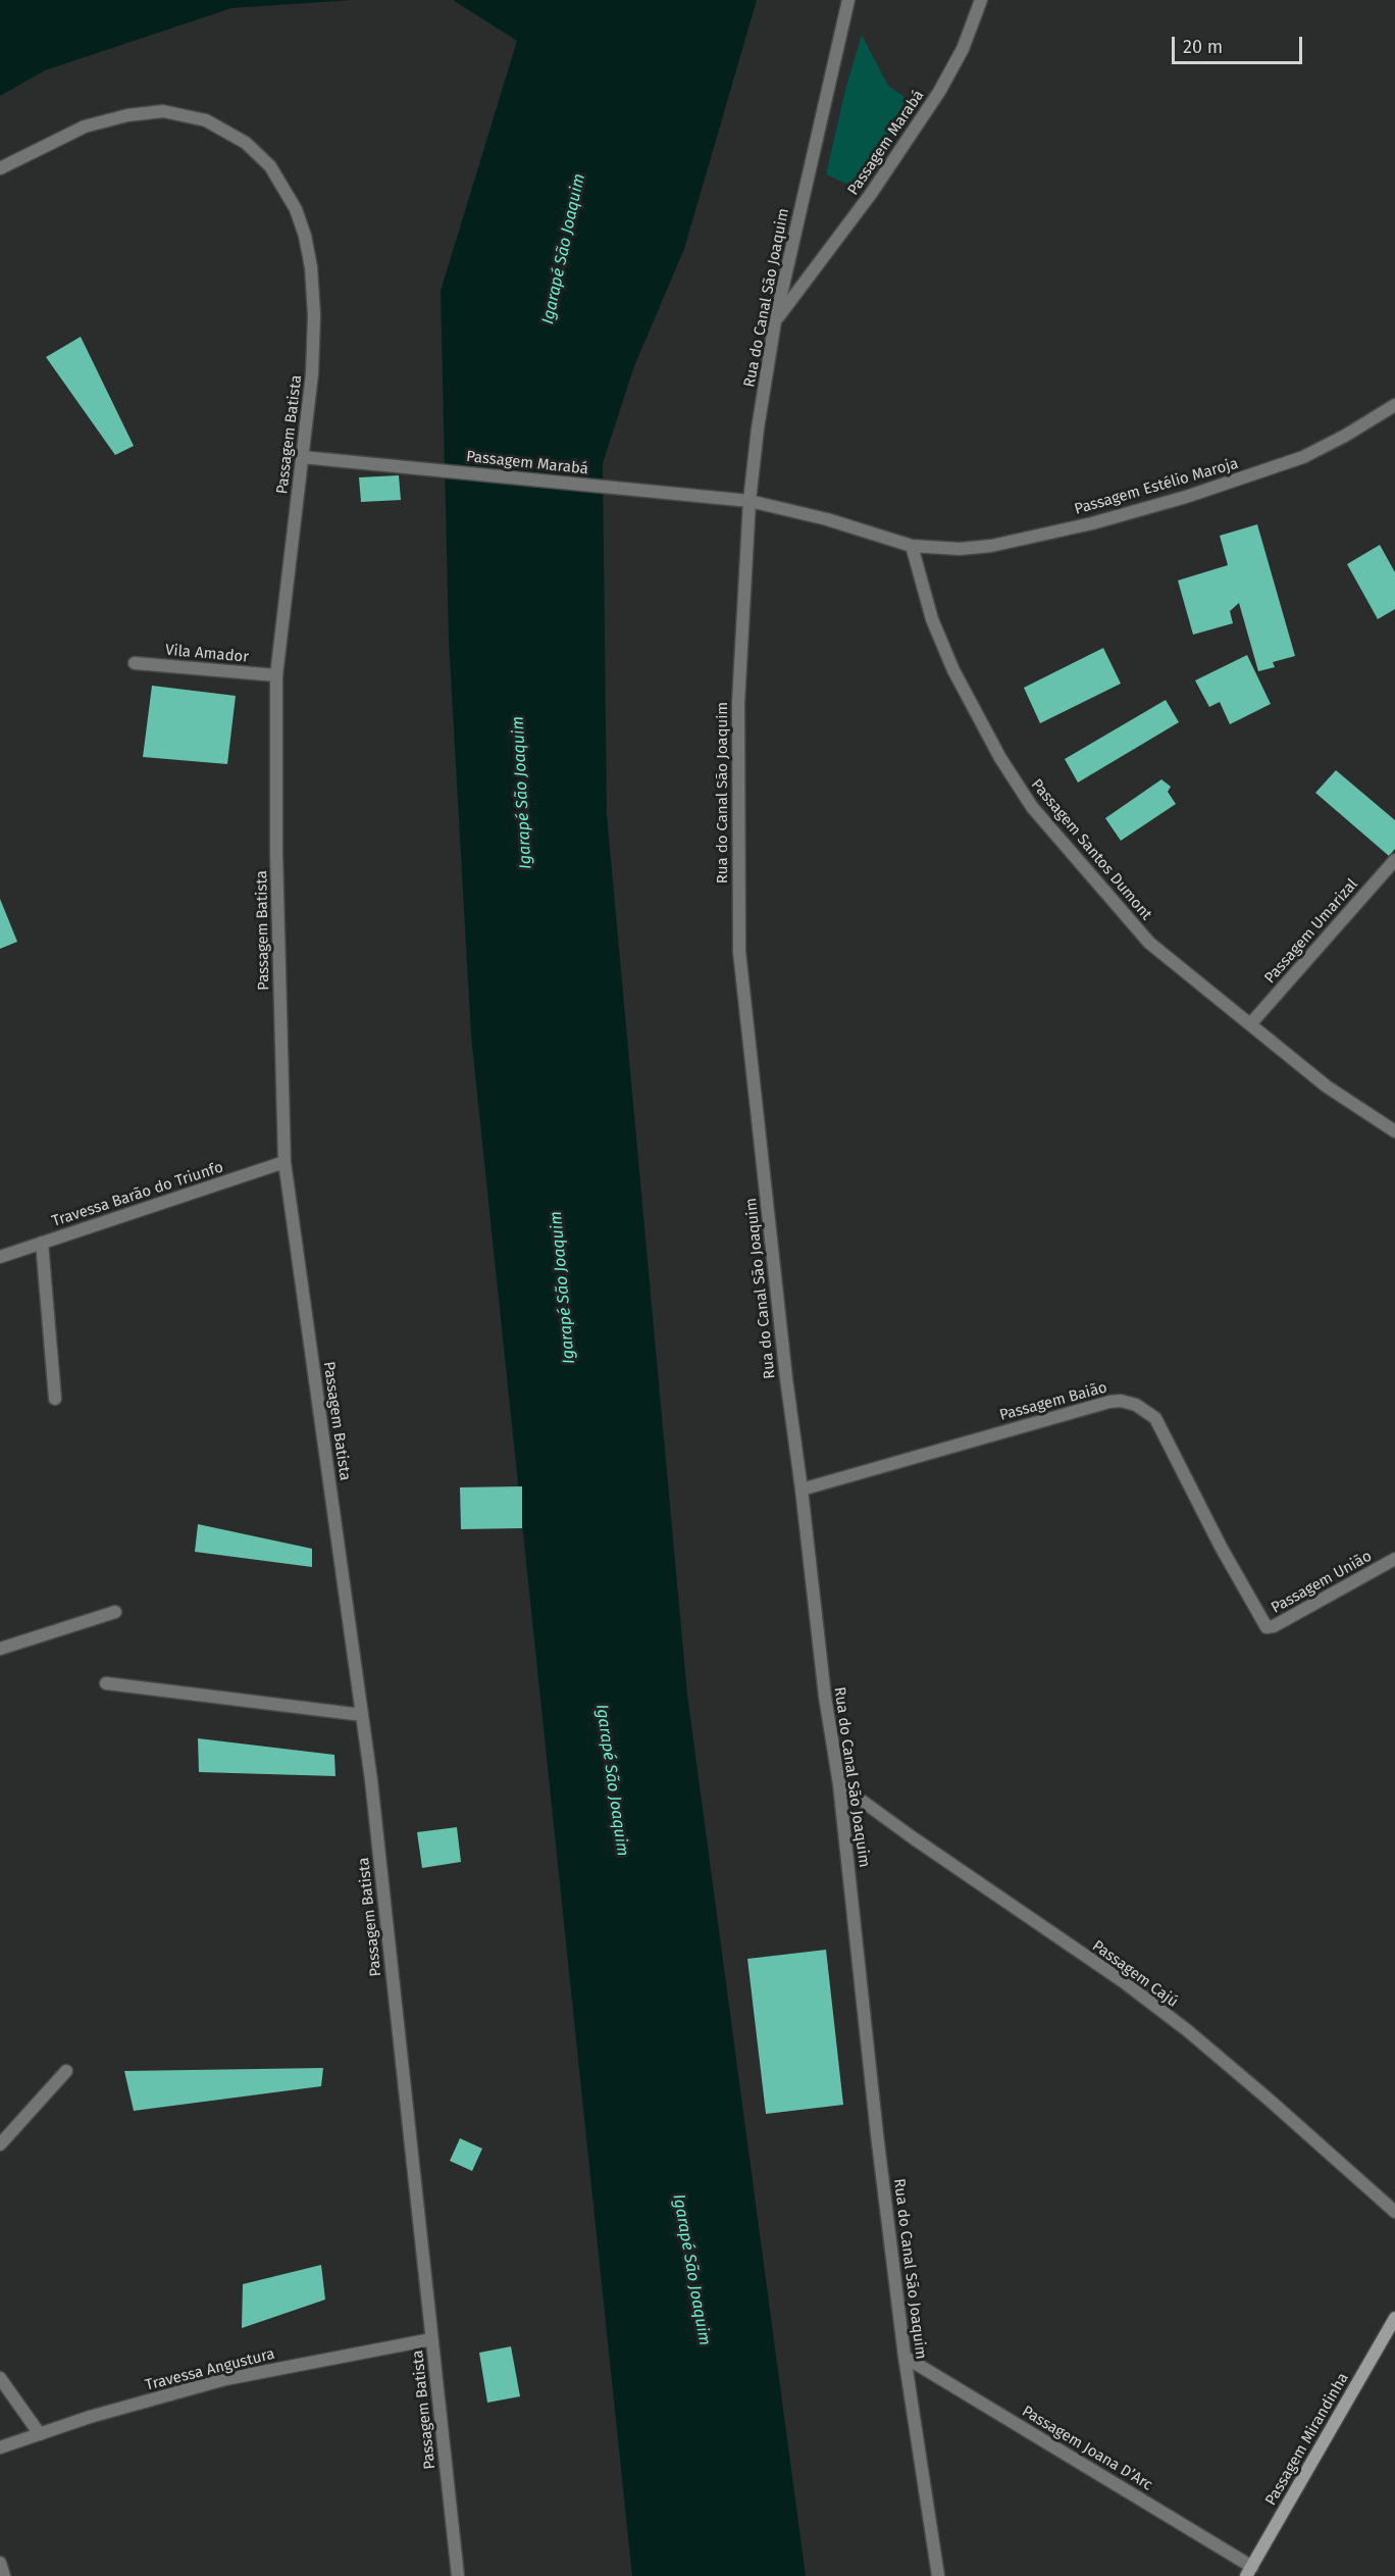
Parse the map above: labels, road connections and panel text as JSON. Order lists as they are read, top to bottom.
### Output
{
  "streets": {
    "street": [
      "Passagem Marabá",
      "Rua do Canal São Joaquim",
      "Passagem Batista",
      "Passagem Estélio Maroja",
      "Vila Amador",
      "Passagem Santos Dumont",
      "Passagem Umarizal",
      "Travessa Barão do Triunfo",
      "Passagem Baião",
      "Passagem União",
      "Passagem Cajú",
      "Travessa Angustura",
      "Passagem Mirandinha",
      "Passagem Joana D’Arc"
    ]
  },
  "crossings": [
    ["Passagem Marabá", "Rua do Canal São Joaquim"],
    ["Passagem Marabá", "Passagem Batista"],
    ["Rua do Canal São Joaquim", "Passagem Baião"],
    ["Rua do Canal São Joaquim", "Passagem Cajú"],
    ["Rua do Canal São Joaquim", "Passagem Joana D’Arc"],
    ["Passagem Batista", "Vila Amador"],
    ["Passagem Batista", "Travessa Barão do Triunfo"],
    ["Passagem Batista", "Travessa Angustura"],
    ["Passagem Estélio Maroja", "Passagem Santos Dumont"],
    ["Passagem Santos Dumont", "Passagem Umarizal"],
    ["Passagem Baião", "Passagem União"],
    ["Passagem Mirandinha", "Passagem Joana D’Arc"]
  ],
  "water": ["Igarapé São Joaquim"],
  "scale_bar": "20 m"
}
